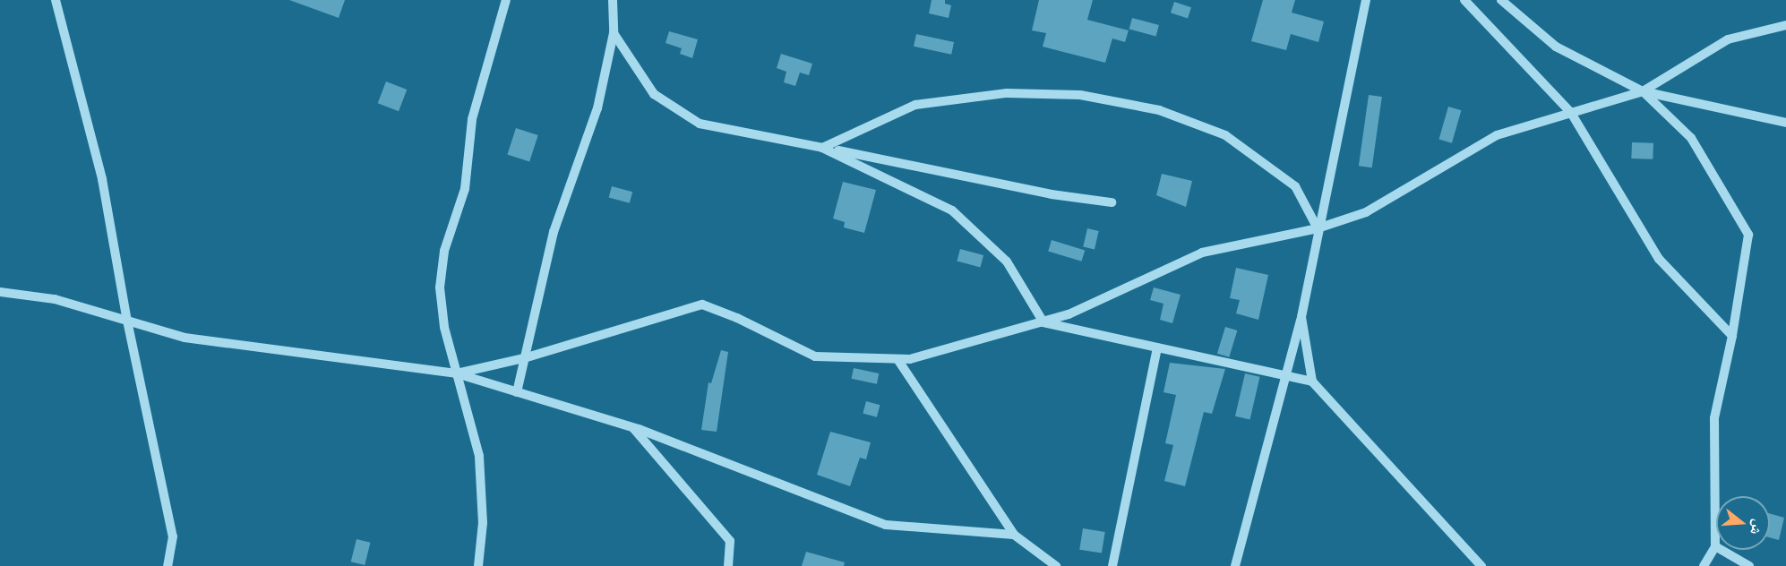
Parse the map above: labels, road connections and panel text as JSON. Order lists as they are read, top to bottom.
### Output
{
  "north": "right"
}
